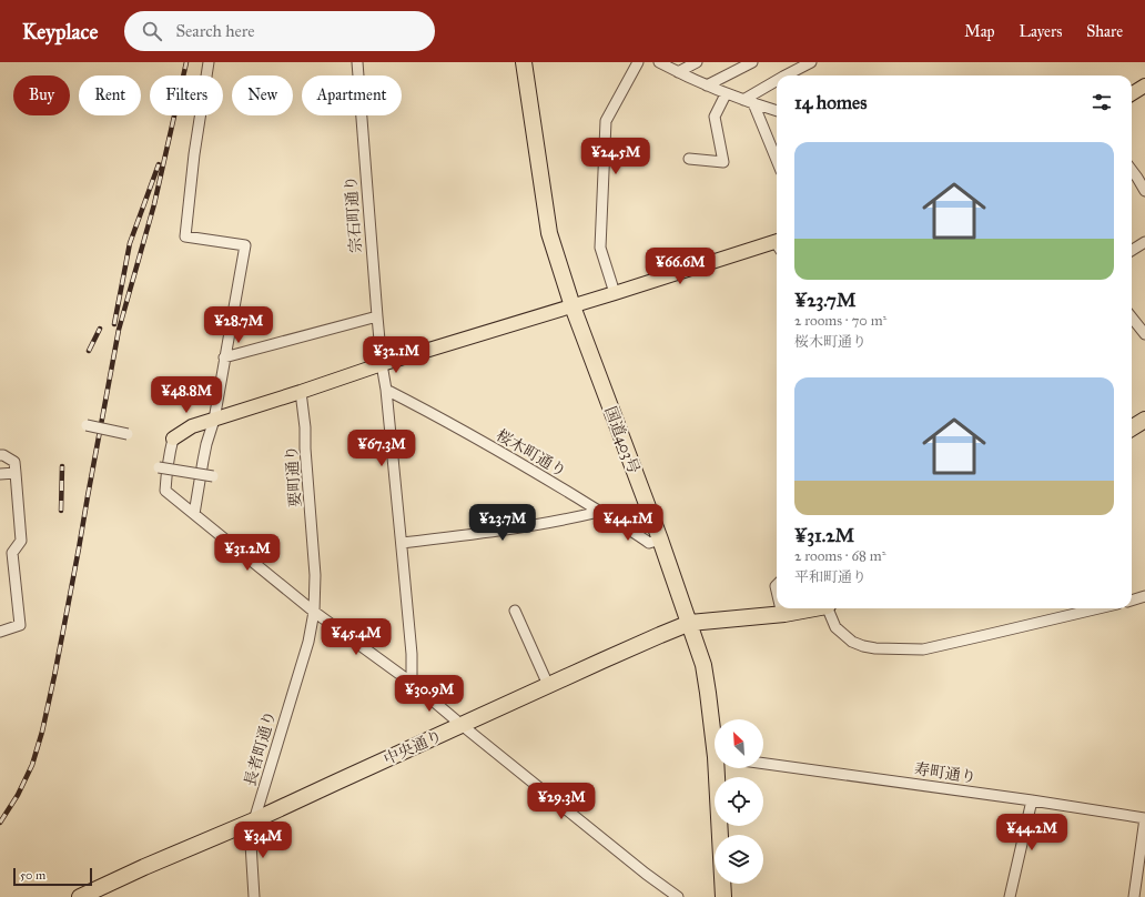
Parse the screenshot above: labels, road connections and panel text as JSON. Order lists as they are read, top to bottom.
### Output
{
  "streets": {
    "highway": ["国道403号", "中央通り"],
    "street": [
      "宗石町通り",
      "桜木町通り",
      "要町通り",
      "長者町通り",
      "寿町通り"
    ]
  },
  "crossings": [
    ["宗石町通り", "桜木町通り"],
    ["国道403号", "桜木町通り"],
    ["国道403号", "中央通り"],
    ["要町通り", "長者町通り"],
    ["中央通り", "長者町通り"]
  ],
  "scale_bar": "50 m",
  "north": "top left",
  "page": {
    "header": "Keyplace",
    "search": "Search here",
    "nav": ["Map", "Layers", "Share"],
    "chip": [
      "Buy",
      "Rent",
      "Filters",
      "New",
      "Apartment"
    ],
    "heading": "14 homes",
    "list": [
      {
        "name": "¥23.7M",
        "note": "2 rooms · 70 m² · 桜木町通り"
      },
      {
        "name": "¥31.2M",
        "note": "2 rooms · 68 m² · 平和町通り"
      }
    ],
    "price": [
      "¥24.5M",
      "¥66.6M",
      "¥28.7M",
      "¥32.1M",
      "¥48.8M",
      "¥67.3M",
      "¥23.7M",
      "¥44.1M",
      "¥31.2M",
      "¥45.4M",
      "¥30.9M",
      "¥29.3M",
      "¥44.2M",
      "¥34M"
    ],
    "scale": "50 m"
  }
}
